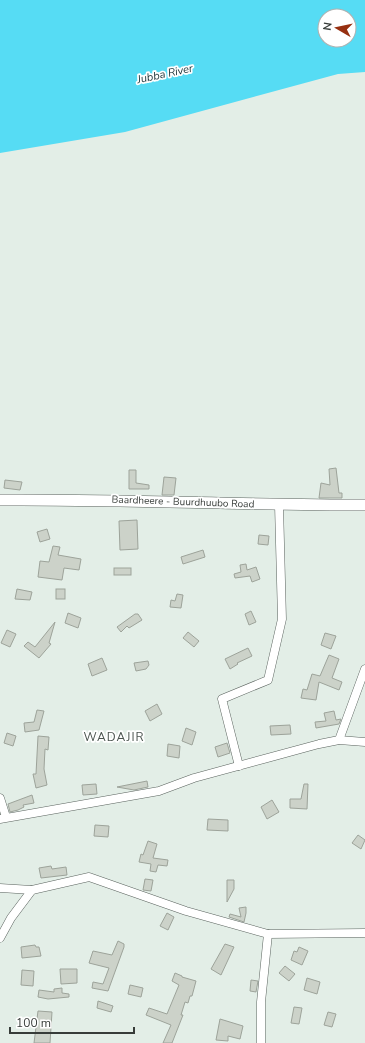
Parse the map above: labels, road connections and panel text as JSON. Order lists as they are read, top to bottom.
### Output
{
  "streets": {
    "main road": ["Baardheere - Buurdhuubo Road"]
  },
  "districts": ["WADAJIR"],
  "water": ["Jubba River"],
  "scale_bar": "100 m",
  "north": "left"
}
